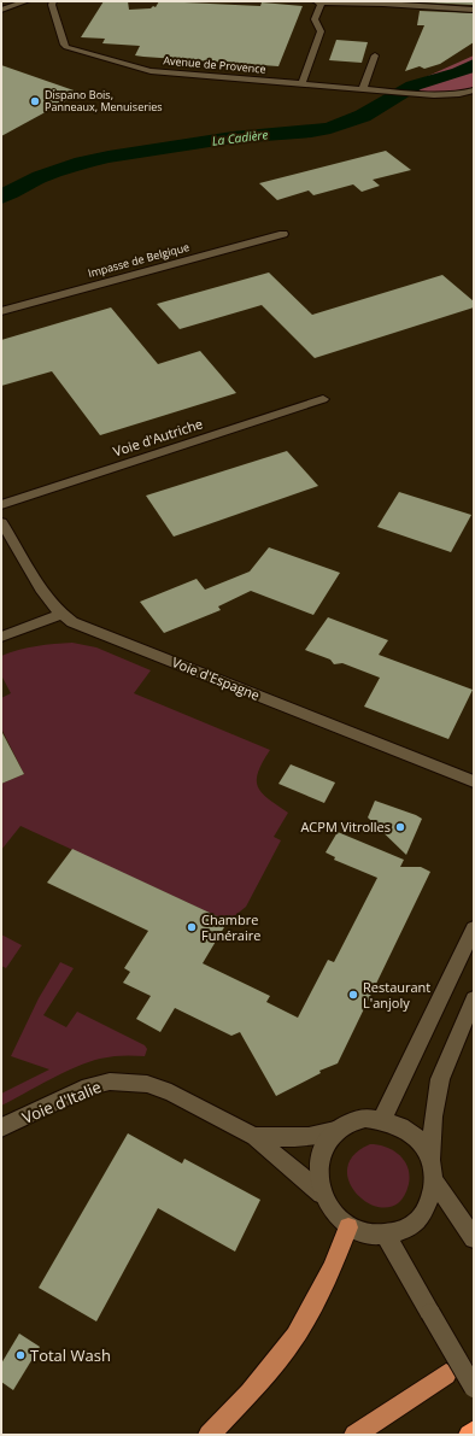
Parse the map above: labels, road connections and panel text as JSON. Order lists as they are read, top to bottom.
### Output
{
  "streets": {
    "street": [
      "Avenue de Provence",
      "Impasse de Belgique",
      "Voie d'Autriche",
      "Voie d'Espagne",
      "Voie d'Italie"
    ]
  },
  "water": ["La Cadière"],
  "places": [
    "Dispano Bois, Panneaux, Menuiseries",
    "ACPM Vitrolles",
    "Chambre Funéraire",
    "Restaurant L'anjoly",
    "Total Wash"
  ]
}
